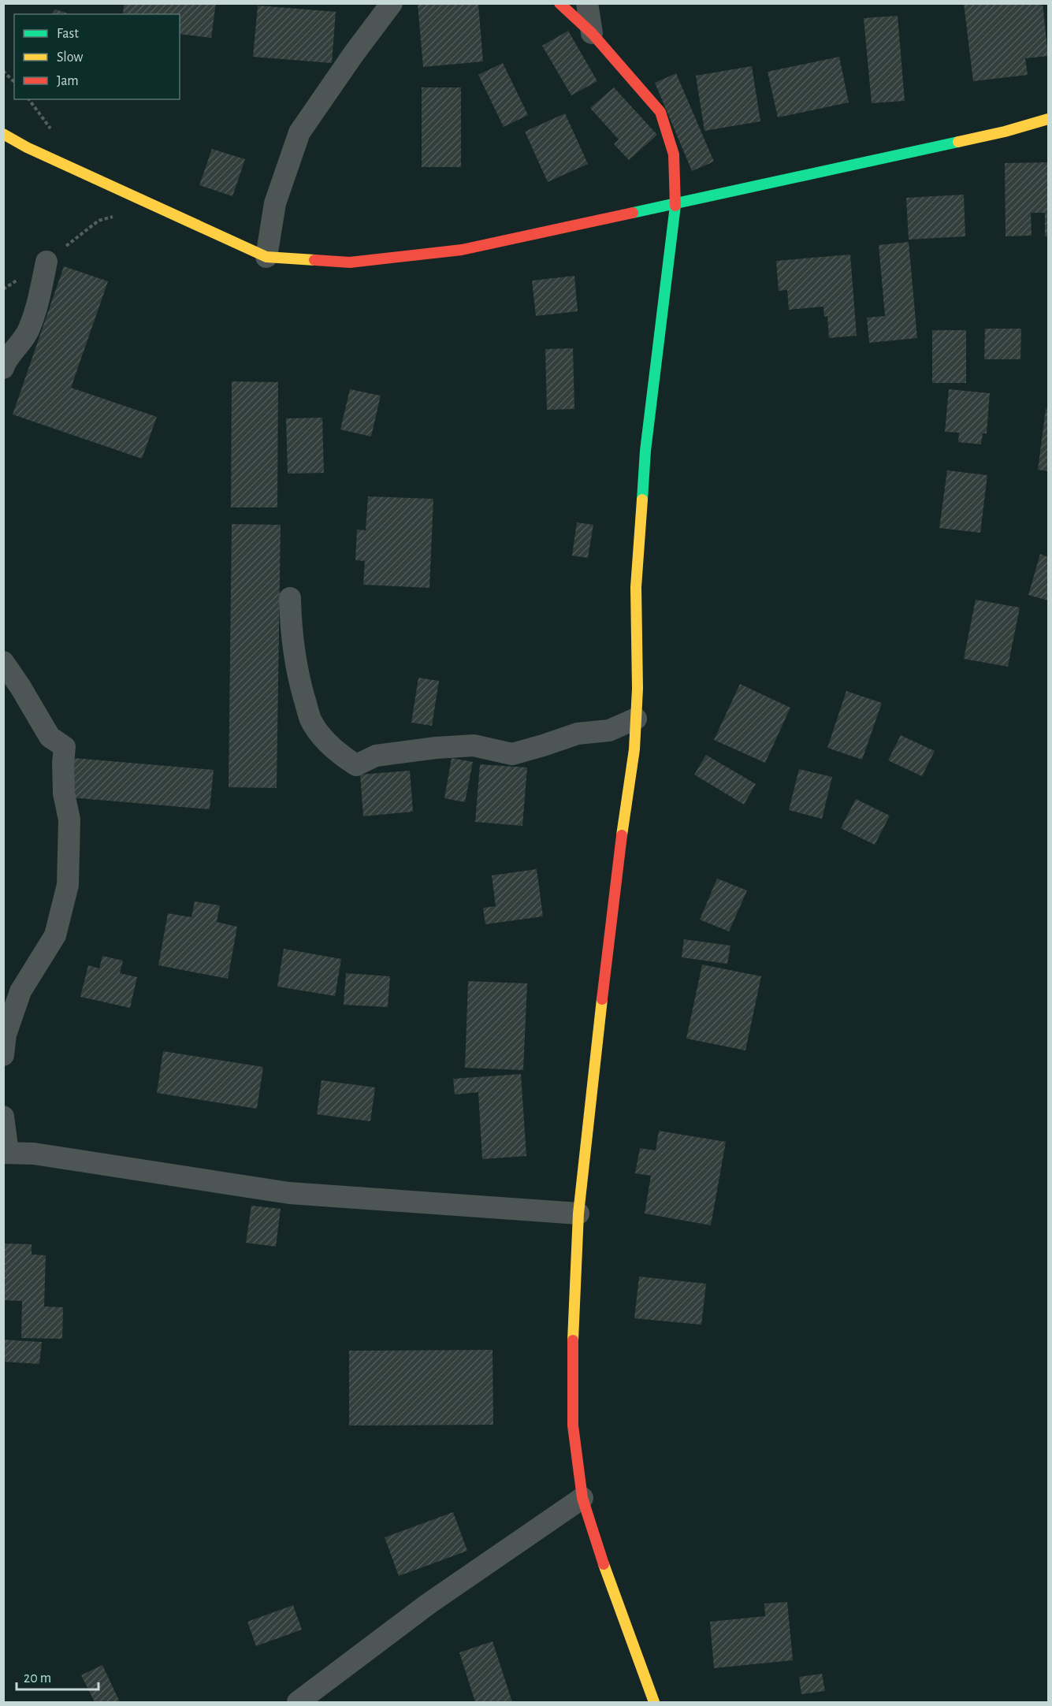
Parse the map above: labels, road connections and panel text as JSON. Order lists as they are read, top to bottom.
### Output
{
  "legend": ["Fast", "Slow", "Jam"],
  "scale_bar": "20 m"
}
